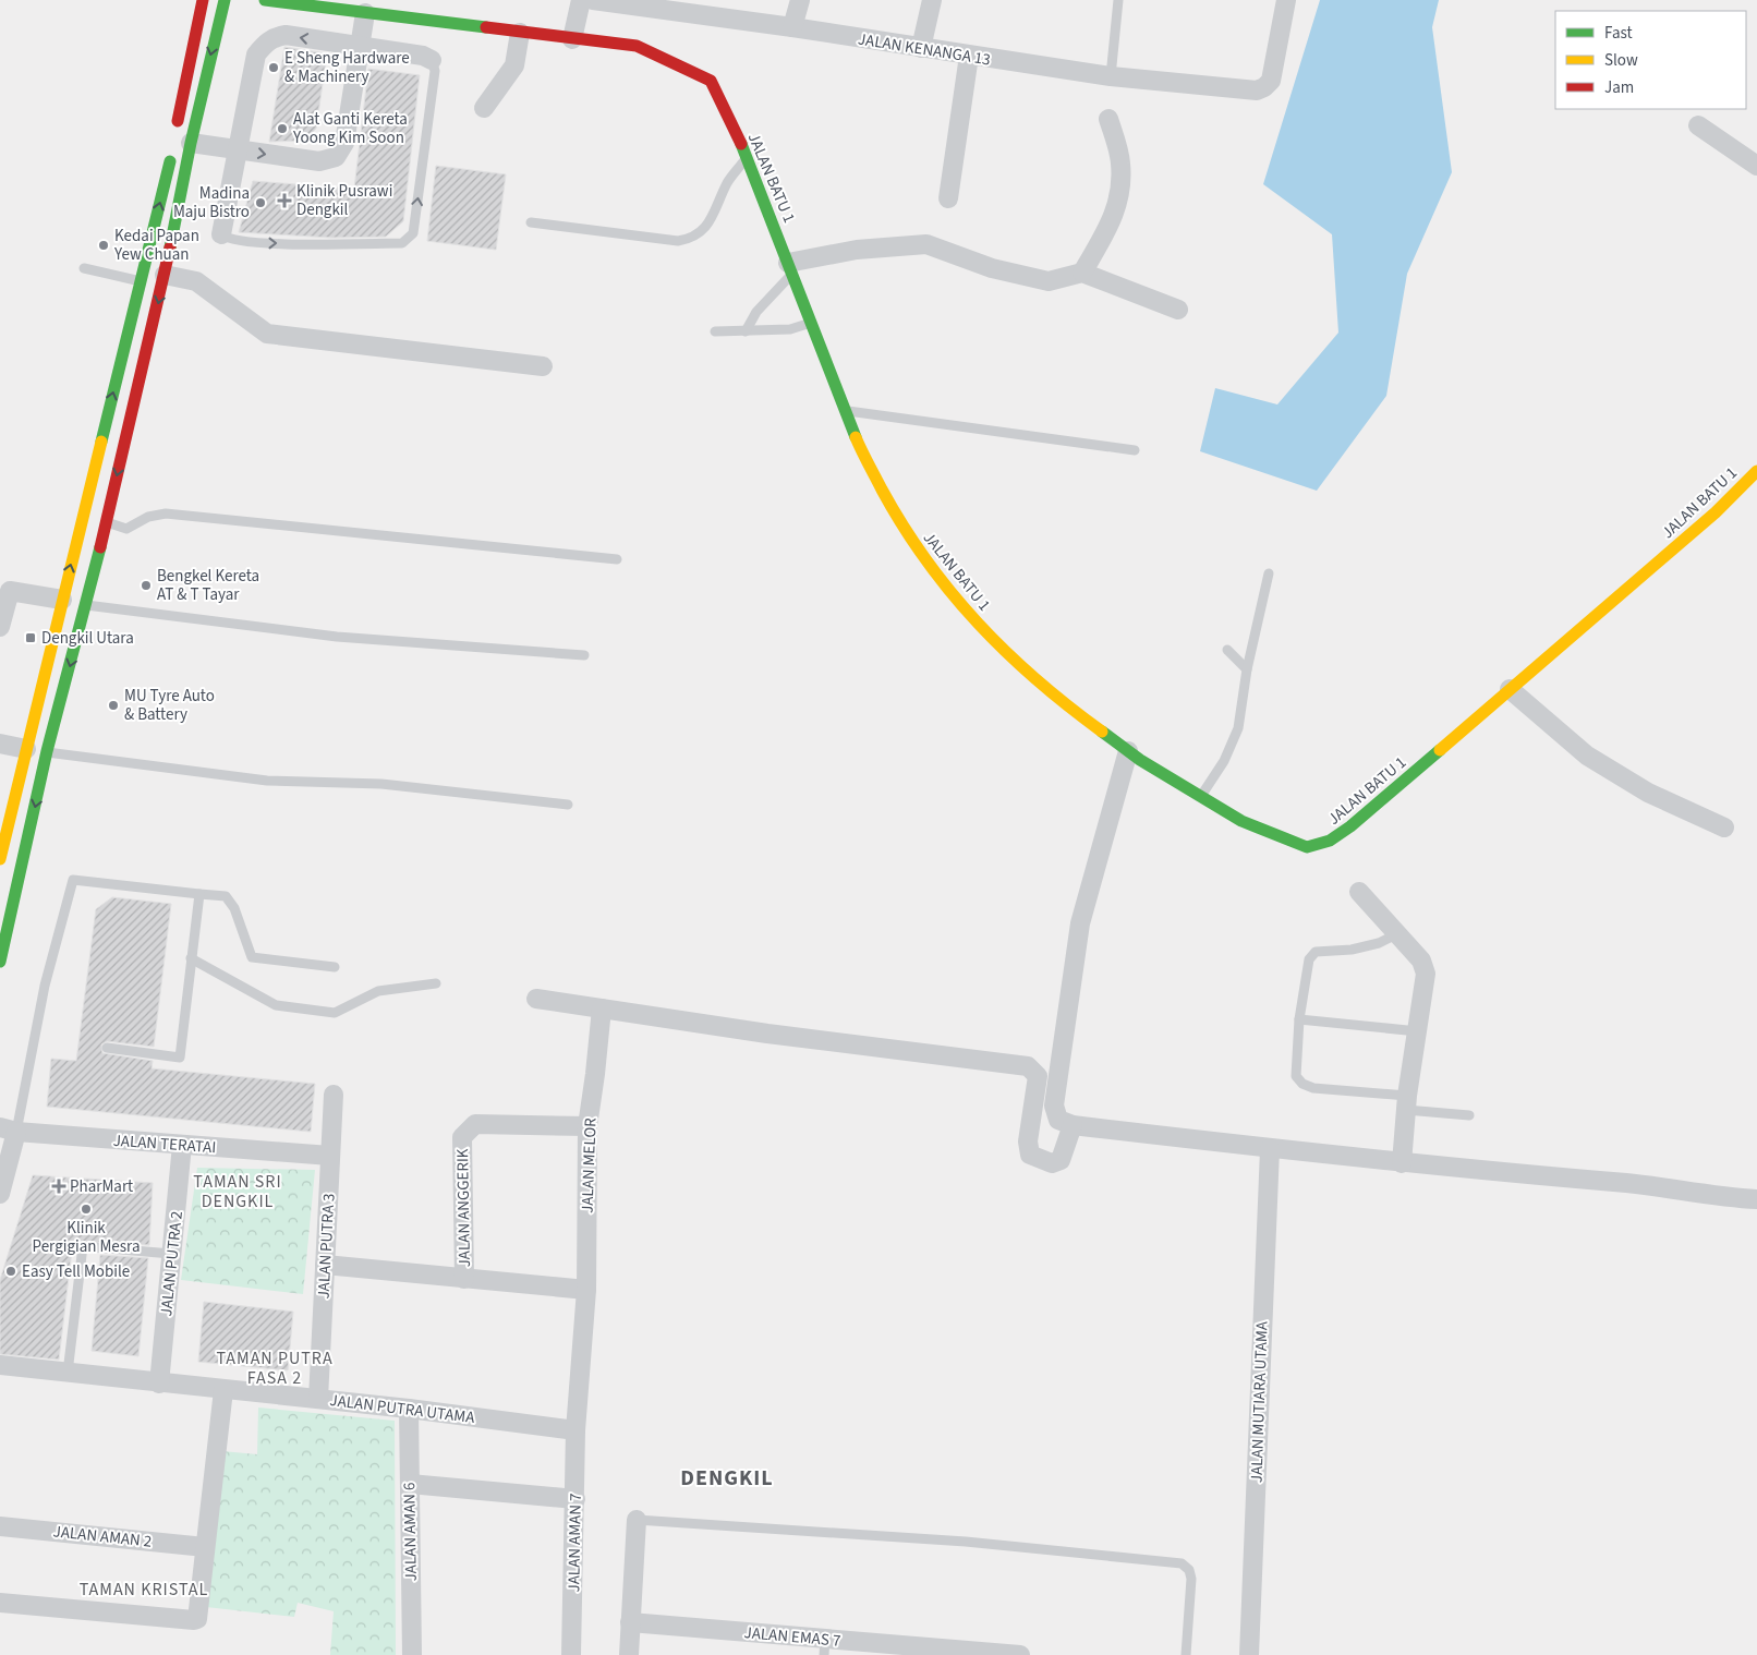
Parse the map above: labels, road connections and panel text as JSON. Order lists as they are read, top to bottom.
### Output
{
  "streets": {
    "street": [
      "JALAN KENANGA 13",
      "JALAN BATU 1",
      "JALAN TERATAI",
      "JALAN MELOR",
      "JALAN ANGGERIK",
      "JALAN PUTRA 3",
      "JALAN PUTRA 2",
      "JALAN MUTIARA UTAMA",
      "JALAN PUTRA UTAMA",
      "JALAN AMAN 6",
      "JALAN AMAN 2",
      "JALAN AMAN 7",
      "JALAN EMAS 7"
    ]
  },
  "crossings": [
    ["JALAN TERATAI", "JALAN PUTRA 3"],
    ["JALAN TERATAI", "JALAN PUTRA 2"],
    ["JALAN MELOR", "JALAN ANGGERIK"],
    ["JALAN MELOR", "JALAN PUTRA UTAMA"],
    ["JALAN MELOR", "JALAN AMAN 7"],
    ["JALAN PUTRA 3", "JALAN PUTRA UTAMA"],
    ["JALAN PUTRA 2", "JALAN PUTRA UTAMA"],
    ["JALAN PUTRA UTAMA", "JALAN AMAN 6"],
    ["JALAN PUTRA UTAMA", "JALAN AMAN 7"]
  ],
  "districts": [
    "TAMAN SRI DENGKIL",
    "TAMAN PUTRA FASA 2",
    "DENGKIL",
    "TAMAN KRISTAL"
  ],
  "places": {
    "other": [
      "E Sheng Hardware & Machinery",
      "Alat Ganti Kereta Yoong Kim Soon",
      "Madina Maju Bistro",
      "Kedai Papan Yew Chuan",
      "Bengkel Kereta AT & T Tayar",
      "MU Tyre Auto & Battery",
      "Klinik Pergigian Mesra",
      "Easy Tell Mobile"
    ],
    "health": ["Klinik Pusrawi Dengkil", "PharMart"],
    "transit": ["Dengkil Utara"]
  },
  "legend": ["Fast", "Slow", "Jam"]
}
